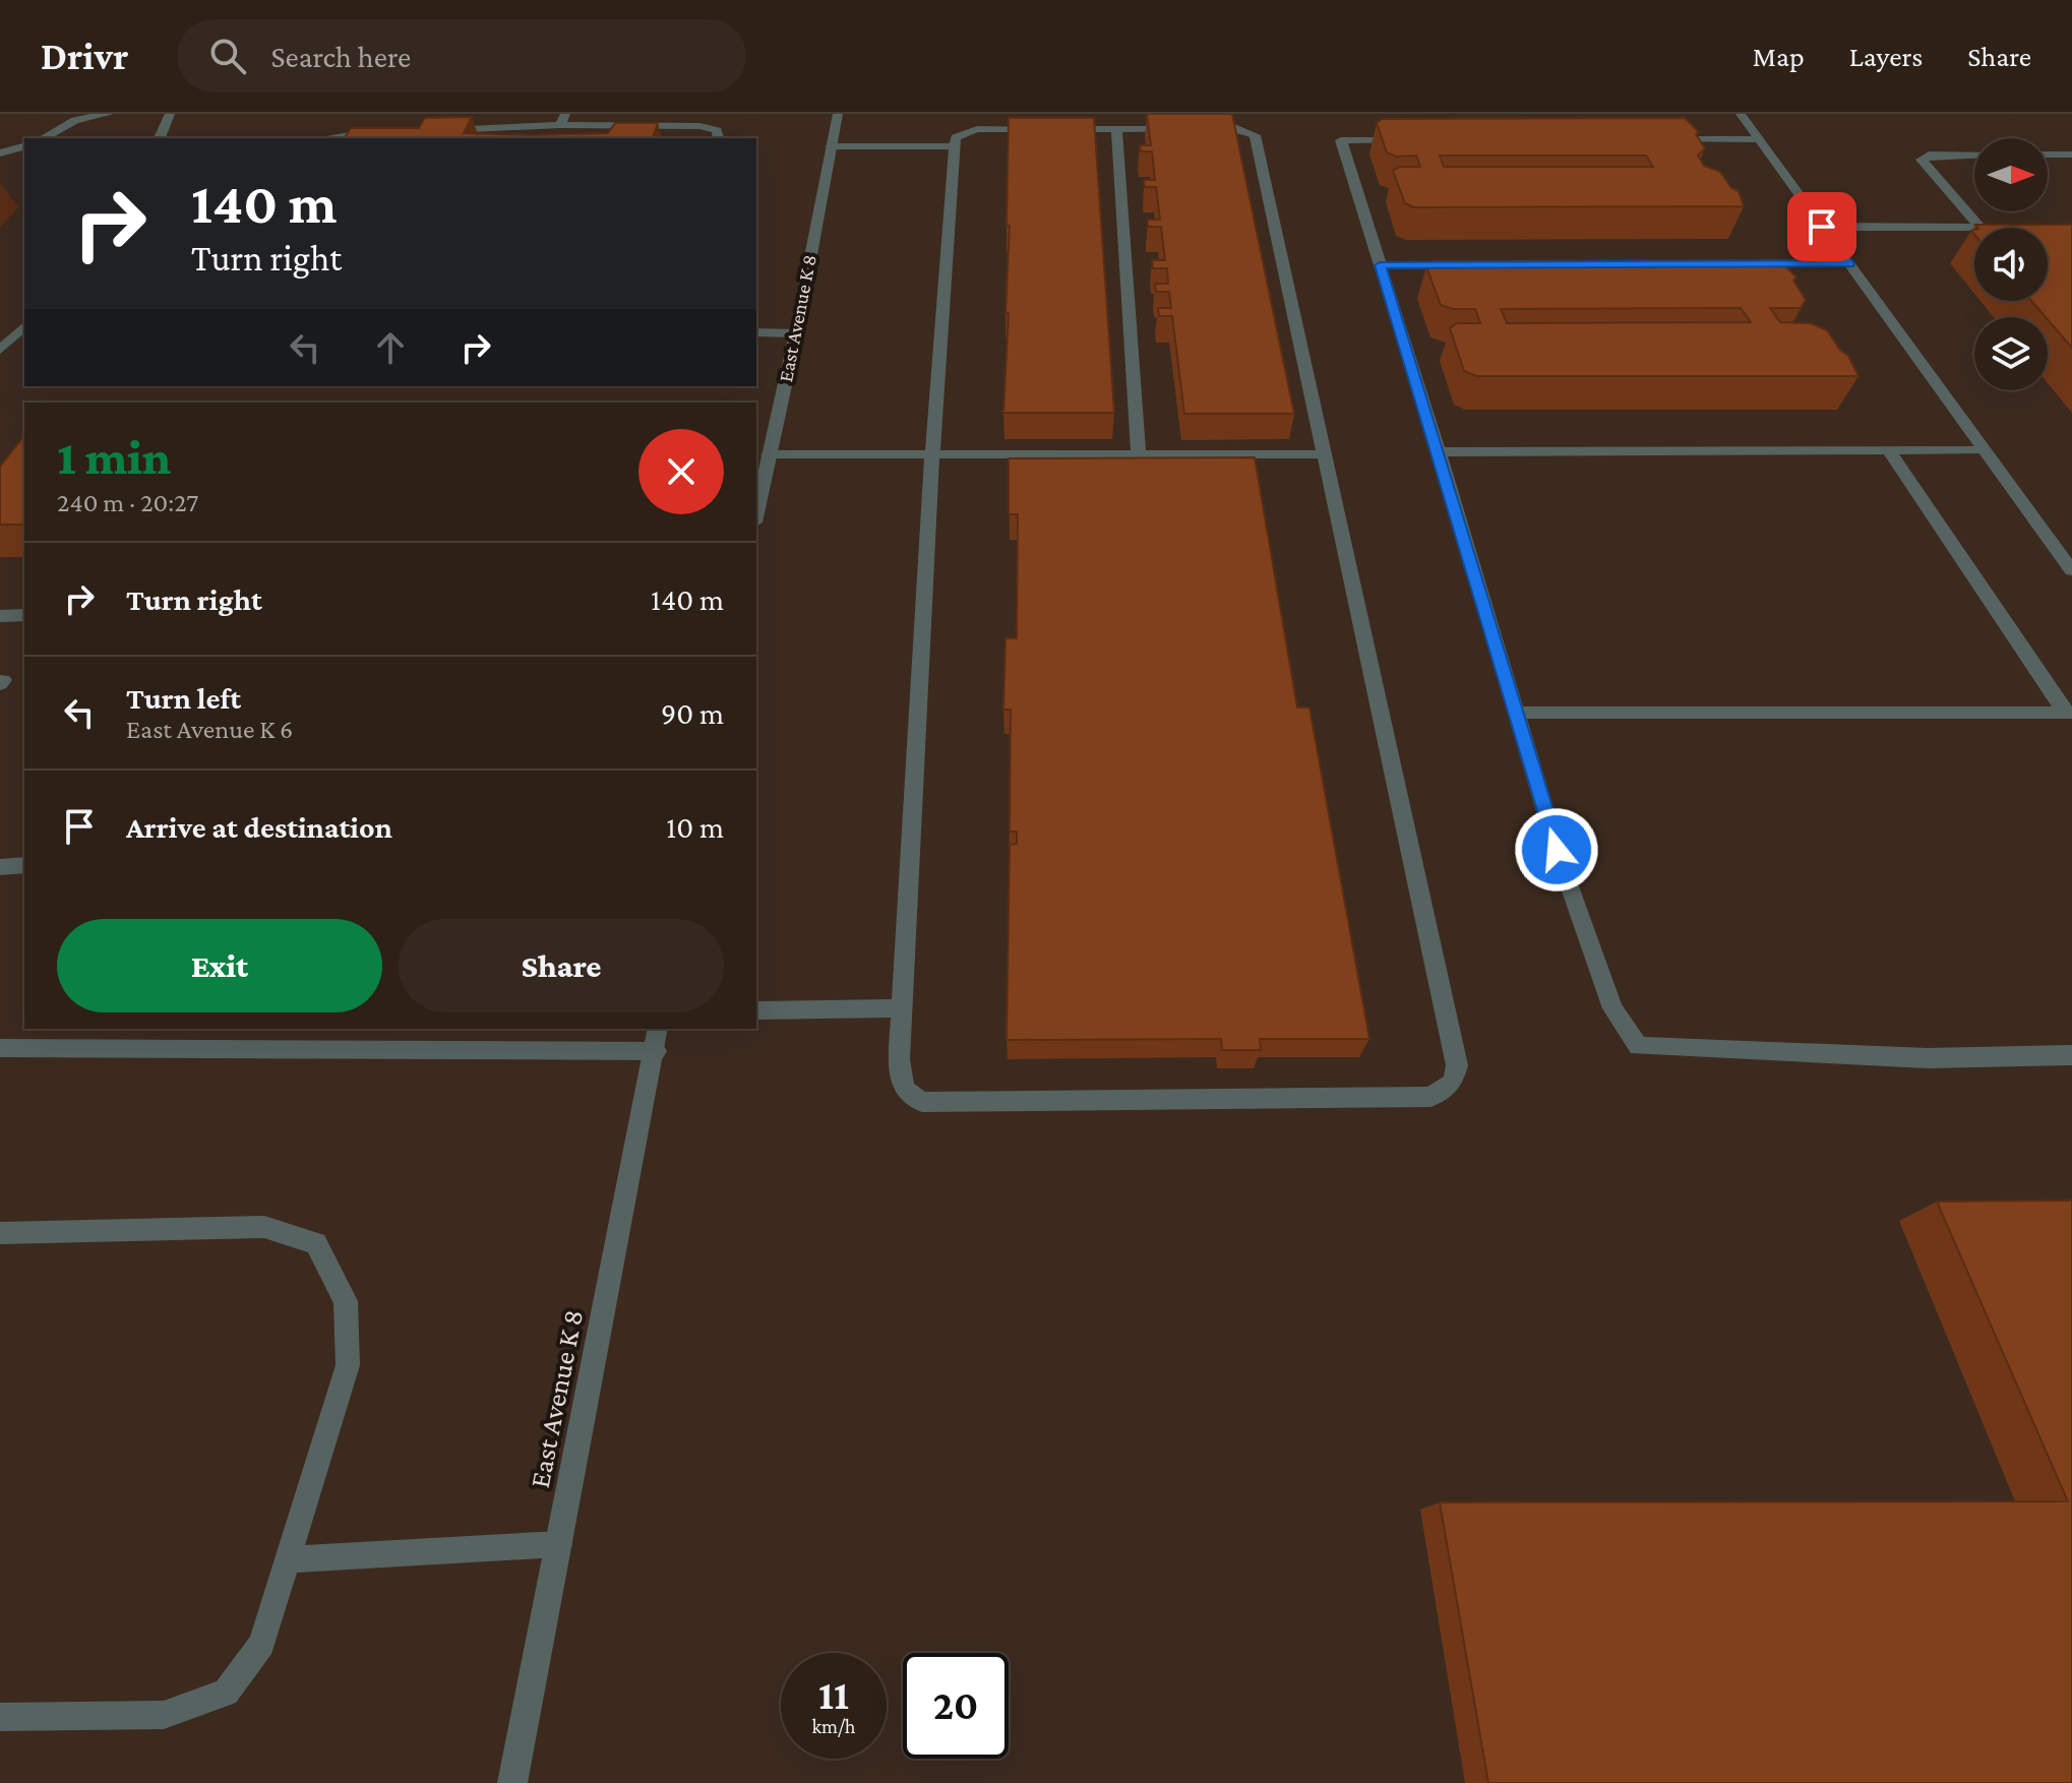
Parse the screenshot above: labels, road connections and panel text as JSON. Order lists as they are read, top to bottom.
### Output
{
  "streets": {
    "street": ["East Avenue K 8"]
  },
  "north": "right",
  "page": {
    "header": "Drivr",
    "search": "Search here",
    "nav": ["Map", "Layers", "Share"],
    "turn": ["140 m", "Turn right"],
    "heading": ["1 min", "240 m · 20:27"],
    "list": [
      {
        "name": "Turn right",
        "value": "140 m"
      },
      {
        "name": "Turn left",
        "note": "East Avenue K 6",
        "value": "90 m"
      },
      {
        "name": "Arrive at destination",
        "value": "10 m"
      }
    ],
    "buttons": ["Exit", "Share"],
    "speed": "11 km/h",
    "limit": "20"
  }
}
